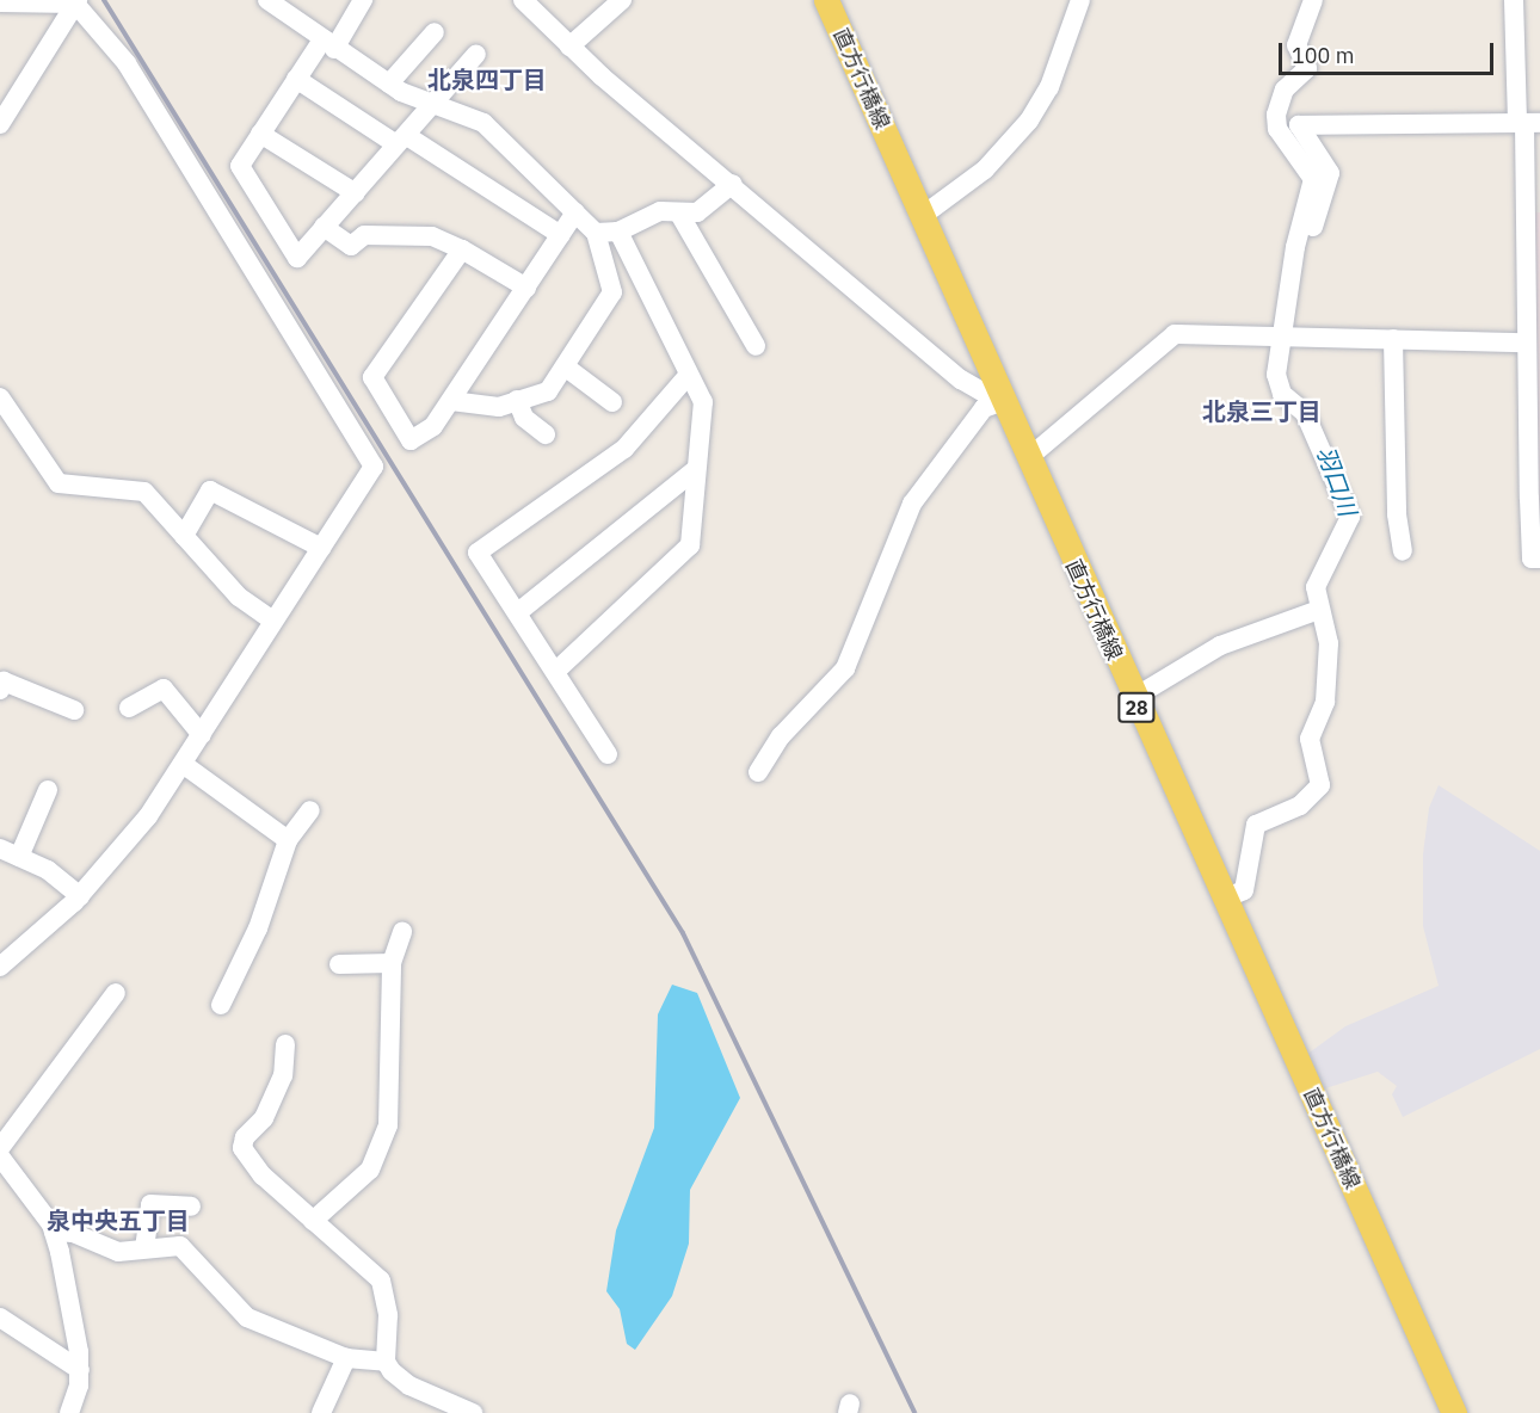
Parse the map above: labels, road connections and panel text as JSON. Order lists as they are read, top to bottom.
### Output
{
  "streets": {
    "main road": ["直方行橋線", "28"]
  },
  "districts": ["北泉四丁目", "北泉三丁目", "泉中央五丁目"],
  "water": ["羽口川"],
  "scale_bar": "100 m"
}
